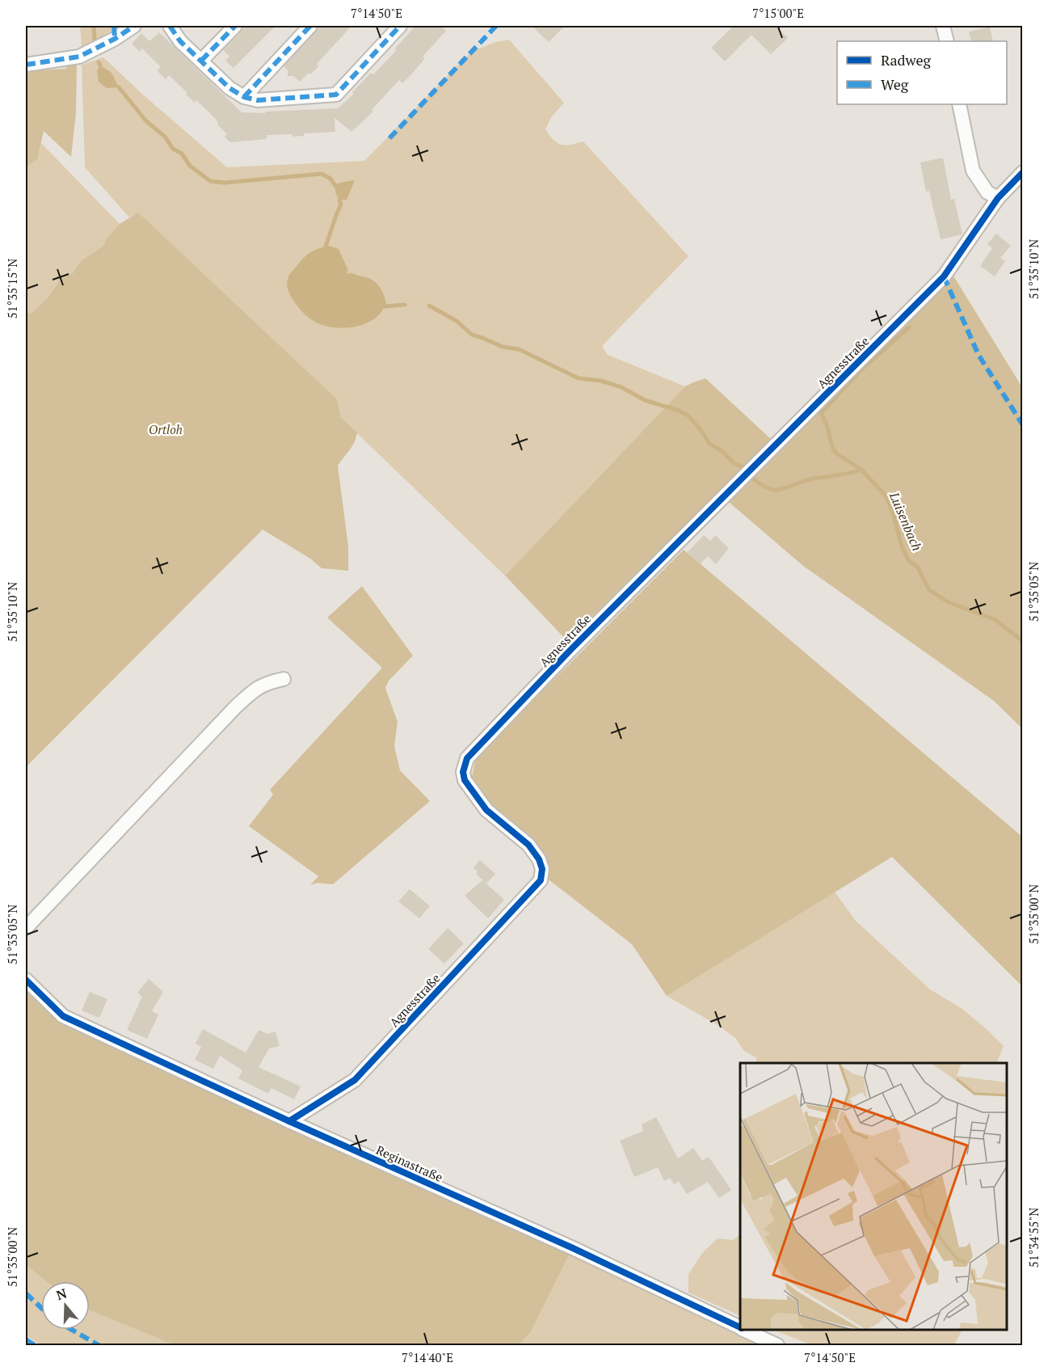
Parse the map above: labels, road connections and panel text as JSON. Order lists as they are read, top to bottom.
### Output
{
  "streets": {
    "street": ["Agnesstraße", "Reginastraße"]
  },
  "crossings": [
    ["Agnesstraße", "Reginastraße"]
  ],
  "water": ["Luisenbach"],
  "parks": ["Ortloh"],
  "legend": ["Radweg", "Weg"],
  "north": "top",
  "coordinates": [
    "7°14'50\"E",
    "7°15'00\"E",
    "51°35'10\"N",
    "51°35'15\"N",
    "51°35'05\"N",
    "51°35'00\"N",
    "51°34'55\"N",
    "7°14'40\"E"
  ]
}
